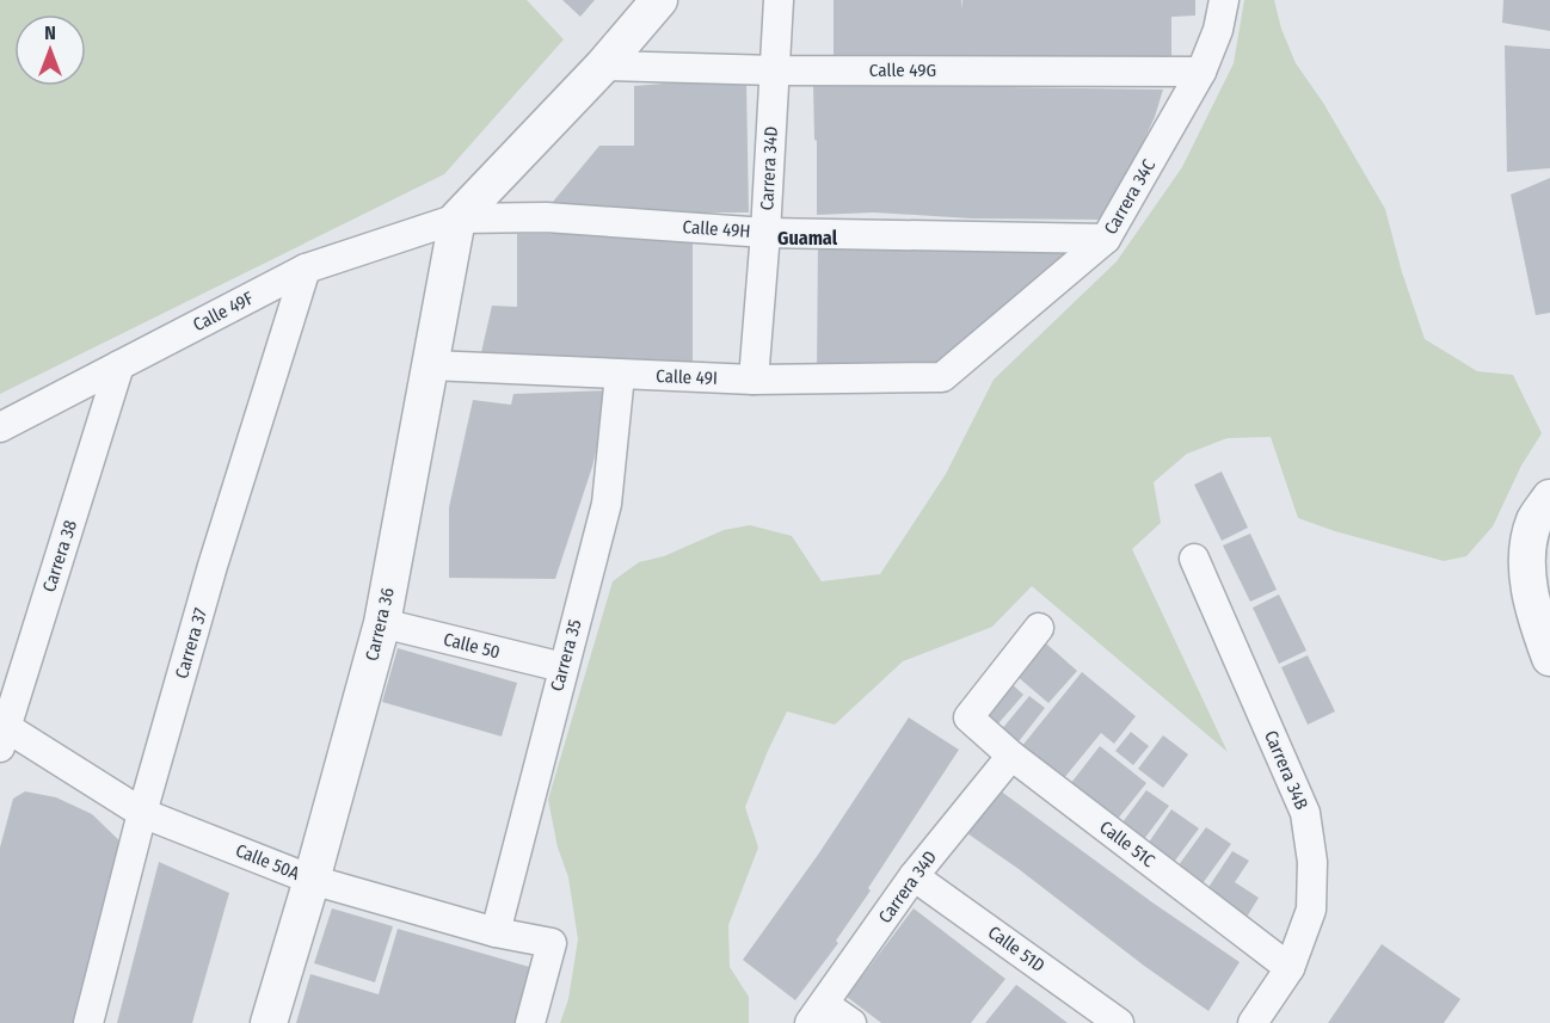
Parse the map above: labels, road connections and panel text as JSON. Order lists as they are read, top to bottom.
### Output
{
  "streets": {
    "street": [
      "Calle 49G",
      "Carrera 34D",
      "Carrera 34C",
      "Calle 49H",
      "Calle 49F",
      "Calle 49I",
      "Carrera 38",
      "Carrera 36",
      "Carrera 37",
      "Calle 50",
      "Carrera 35",
      "Carrera 34B",
      "Calle 51C",
      "Calle 50A",
      "Calle 51D"
    ]
  },
  "crossings": [
    ["Calle 49G", "Carrera 34D"],
    ["Calle 49G", "Carrera 34C"],
    ["Carrera 34D", "Calle 49H"],
    ["Carrera 34D", "Calle 49I"],
    ["Carrera 34D", "Calle 51C"],
    ["Carrera 34D", "Calle 51D"],
    ["Carrera 34C", "Calle 49H"],
    ["Carrera 34C", "Calle 49I"],
    ["Calle 49H", "Calle 49F"],
    ["Calle 49H", "Carrera 36"],
    ["Calle 49F", "Carrera 38"],
    ["Calle 49F", "Carrera 36"],
    ["Calle 49F", "Carrera 37"],
    ["Calle 49I", "Carrera 36"],
    ["Calle 49I", "Carrera 35"],
    ["Carrera 38", "Calle 50A"],
    ["Carrera 36", "Calle 50"],
    ["Carrera 36", "Calle 50A"],
    ["Carrera 37", "Calle 50A"],
    ["Calle 50", "Carrera 35"],
    ["Carrera 35", "Calle 50A"],
    ["Carrera 34B", "Calle 51C"]
  ],
  "districts": ["Guamal"],
  "north": "top"
}
